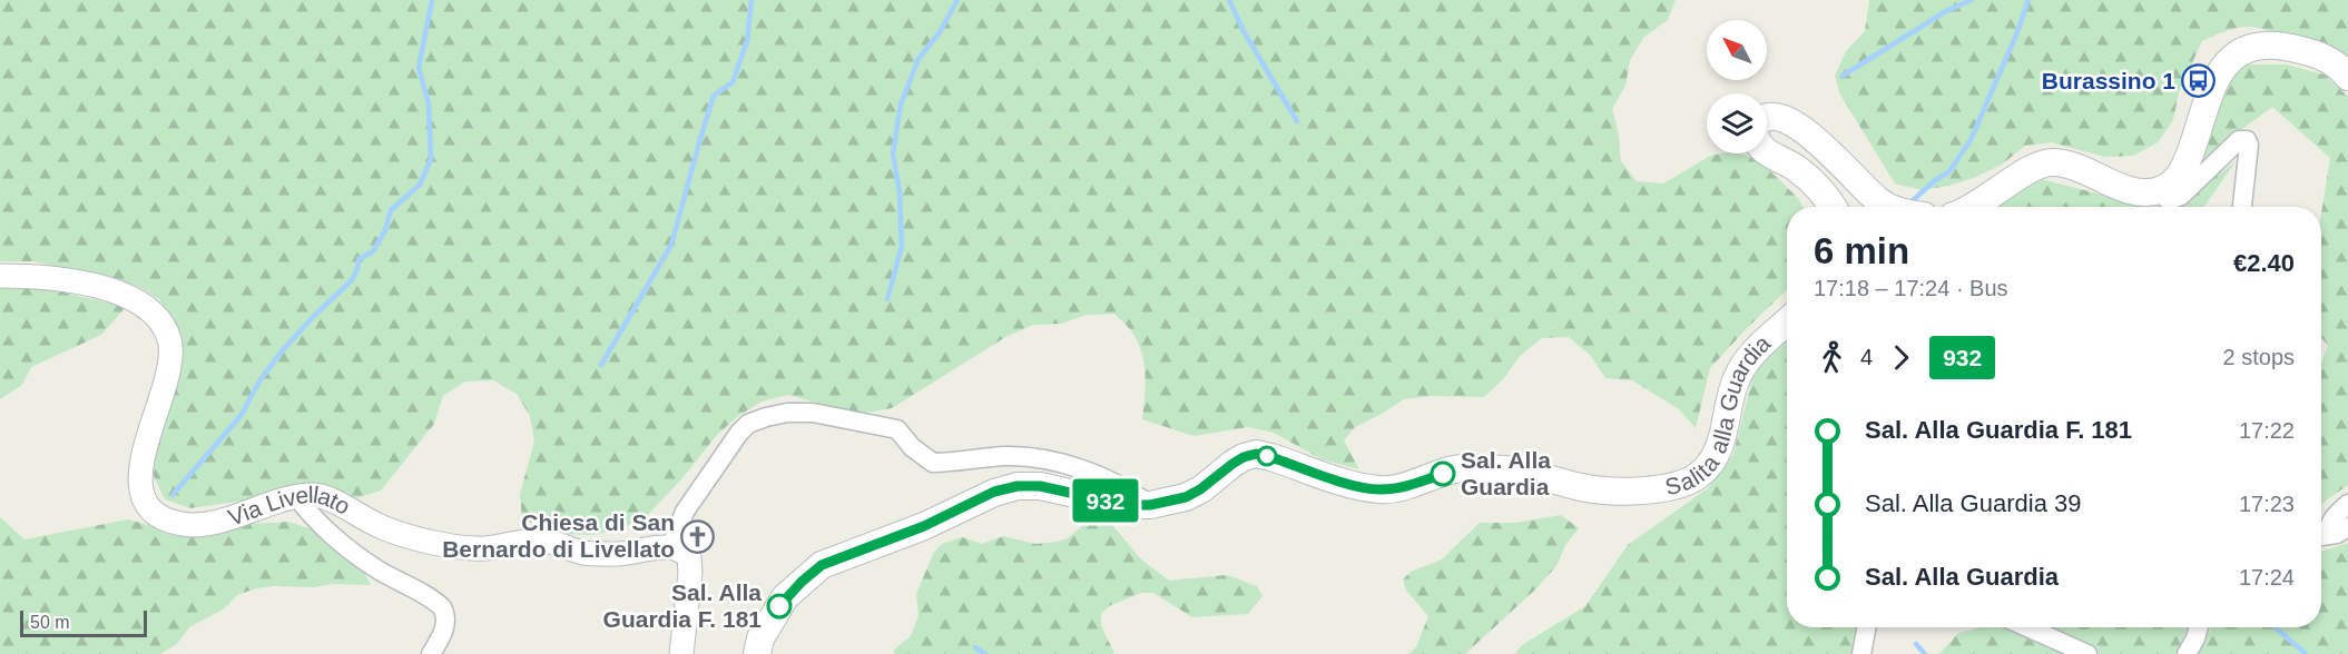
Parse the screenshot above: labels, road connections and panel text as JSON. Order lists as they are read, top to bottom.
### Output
{
  "streets": {
    "main road": ["Salita alla Guardia"],
    "street": ["Via Livellato"]
  },
  "places": {
    "bus stop": ["Burassino 1"],
    "other": ["Sal. Alla Guardia", "Sal. Alla Guardia F. 181"],
    "church": ["Chiesa di San Bernardo di Livellato"]
  },
  "lines": ["bus line 932"],
  "scale_bar": "50 m",
  "north": "top left",
  "page": {
    "on_map": "932",
    "heading": ["6 min", "17:18 – 17:24 · Bus", "€2.40"],
    "legs": ["4", "932", "2 stops"],
    "list": [
      {
        "name": "Sal. Alla Guardia F. 181",
        "value": "17:22"
      },
      {
        "name": "Sal. Alla Guardia 39",
        "value": "17:23"
      },
      {
        "name": "Sal. Alla Guardia",
        "value": "17:24"
      }
    ],
    "scale": "50 m"
  }
}
